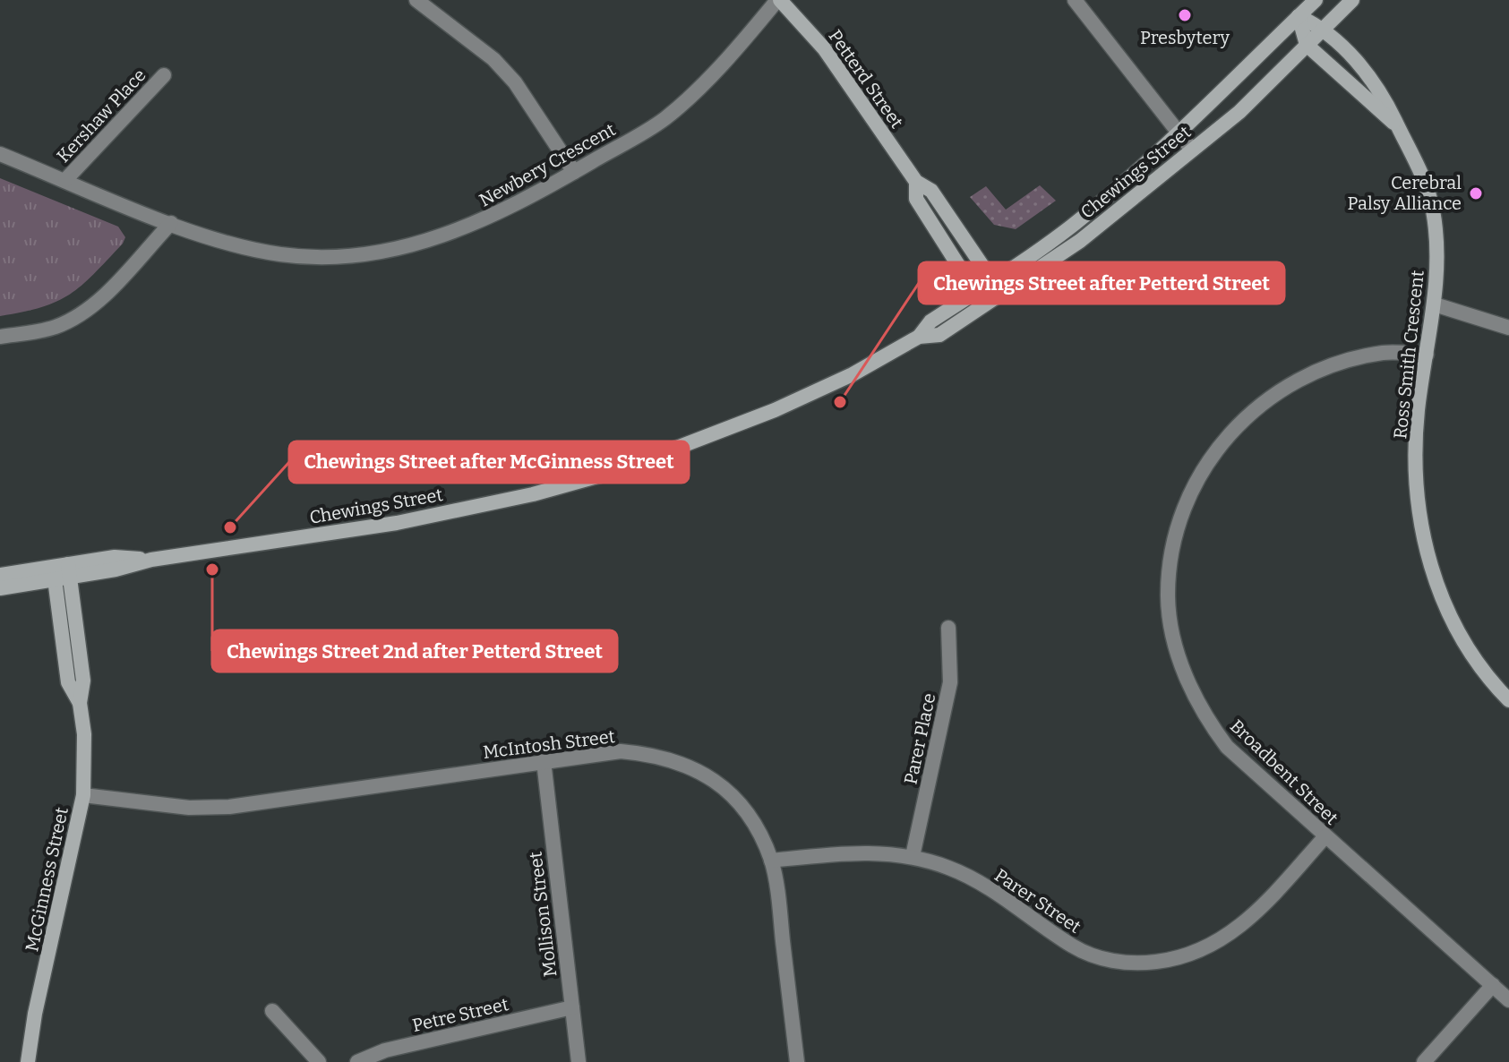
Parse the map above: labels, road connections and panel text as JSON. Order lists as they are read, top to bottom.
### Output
{
  "streets": {
    "street": [
      "Petterd Street",
      "Kershaw Place",
      "Newbery Crescent",
      "Chewings Street",
      "Ross Smith Crescent",
      "Parer Place",
      "McIntosh Street",
      "Broadbent Street",
      "McGinness Street",
      "Parer Street",
      "Mollison Street",
      "Petre Street"
    ]
  },
  "crossings": [
    ["Petterd Street", "Newbery Crescent"],
    ["Petterd Street", "Chewings Street"],
    ["Kershaw Place", "Newbery Crescent"],
    ["Chewings Street", "Ross Smith Crescent"],
    ["Chewings Street", "McGinness Street"],
    ["Ross Smith Crescent", "Broadbent Street"],
    ["Parer Place", "Parer Street"],
    ["McIntosh Street", "McGinness Street"],
    ["McIntosh Street", "Parer Street"],
    ["McIntosh Street", "Mollison Street"],
    ["Broadbent Street", "Parer Street"],
    ["Mollison Street", "Petre Street"]
  ],
  "places": [
    "Presbytery",
    "Cerebral Palsy Alliance",
    "Chewings Street after Petterd Street",
    "Chewings Street after McGinness Street",
    "Chewings Street 2nd after Petterd Street"
  ]
}
